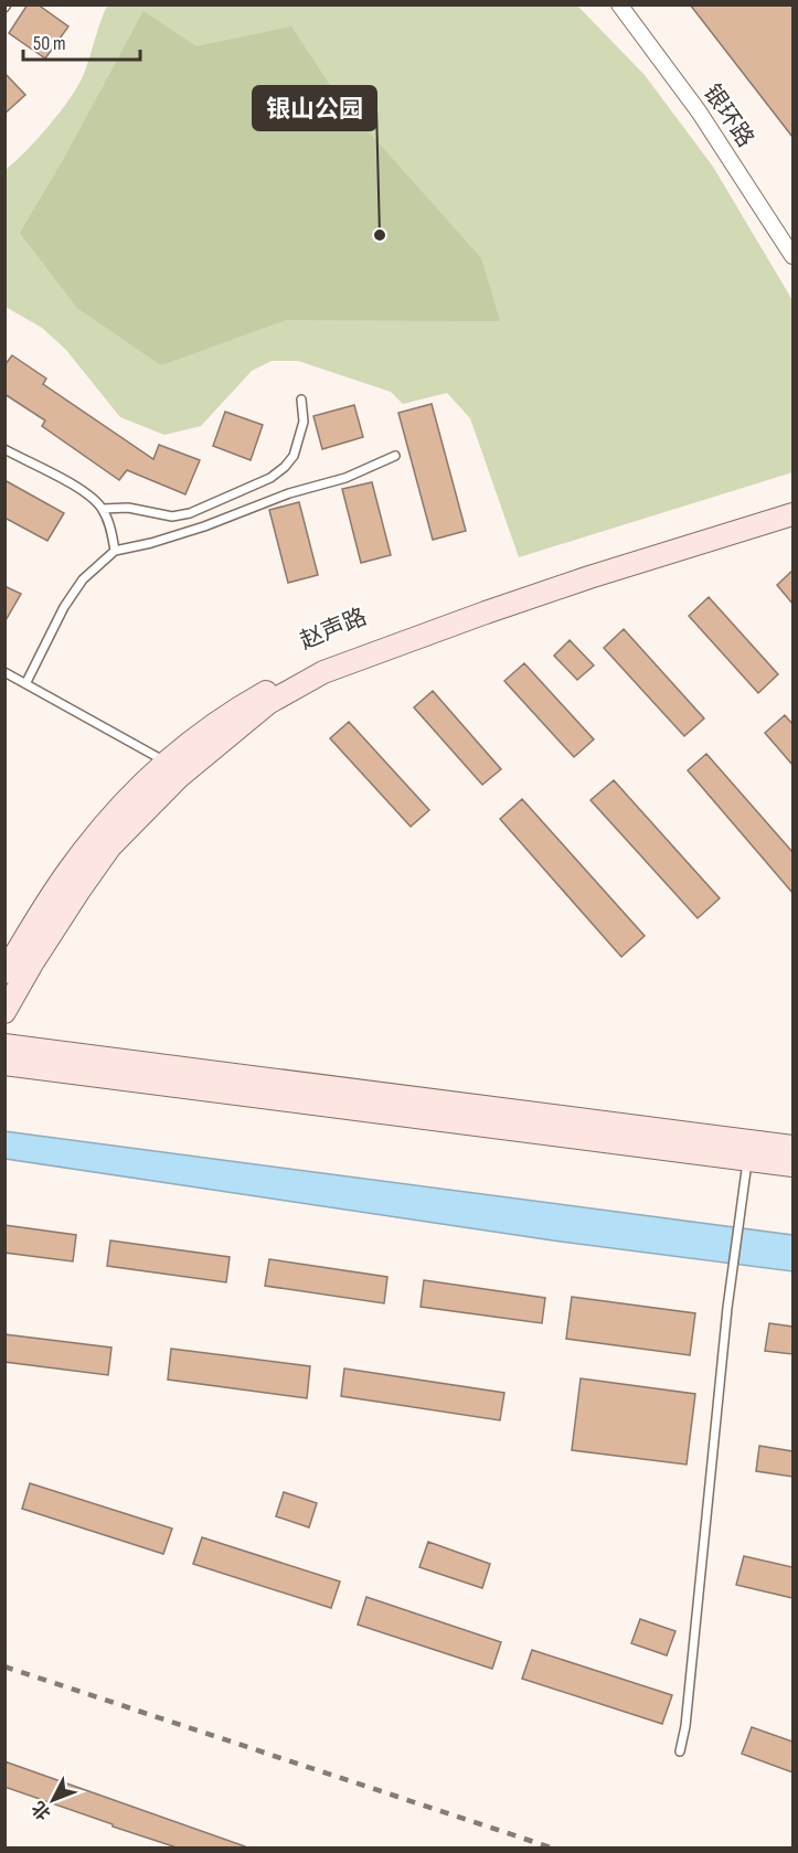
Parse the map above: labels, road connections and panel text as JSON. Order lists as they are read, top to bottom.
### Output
{
  "streets": {
    "street": ["银环路", "赵声路"]
  },
  "places": ["银山公园"],
  "scale_bar": "50 m",
  "north": "bottom left"
}
